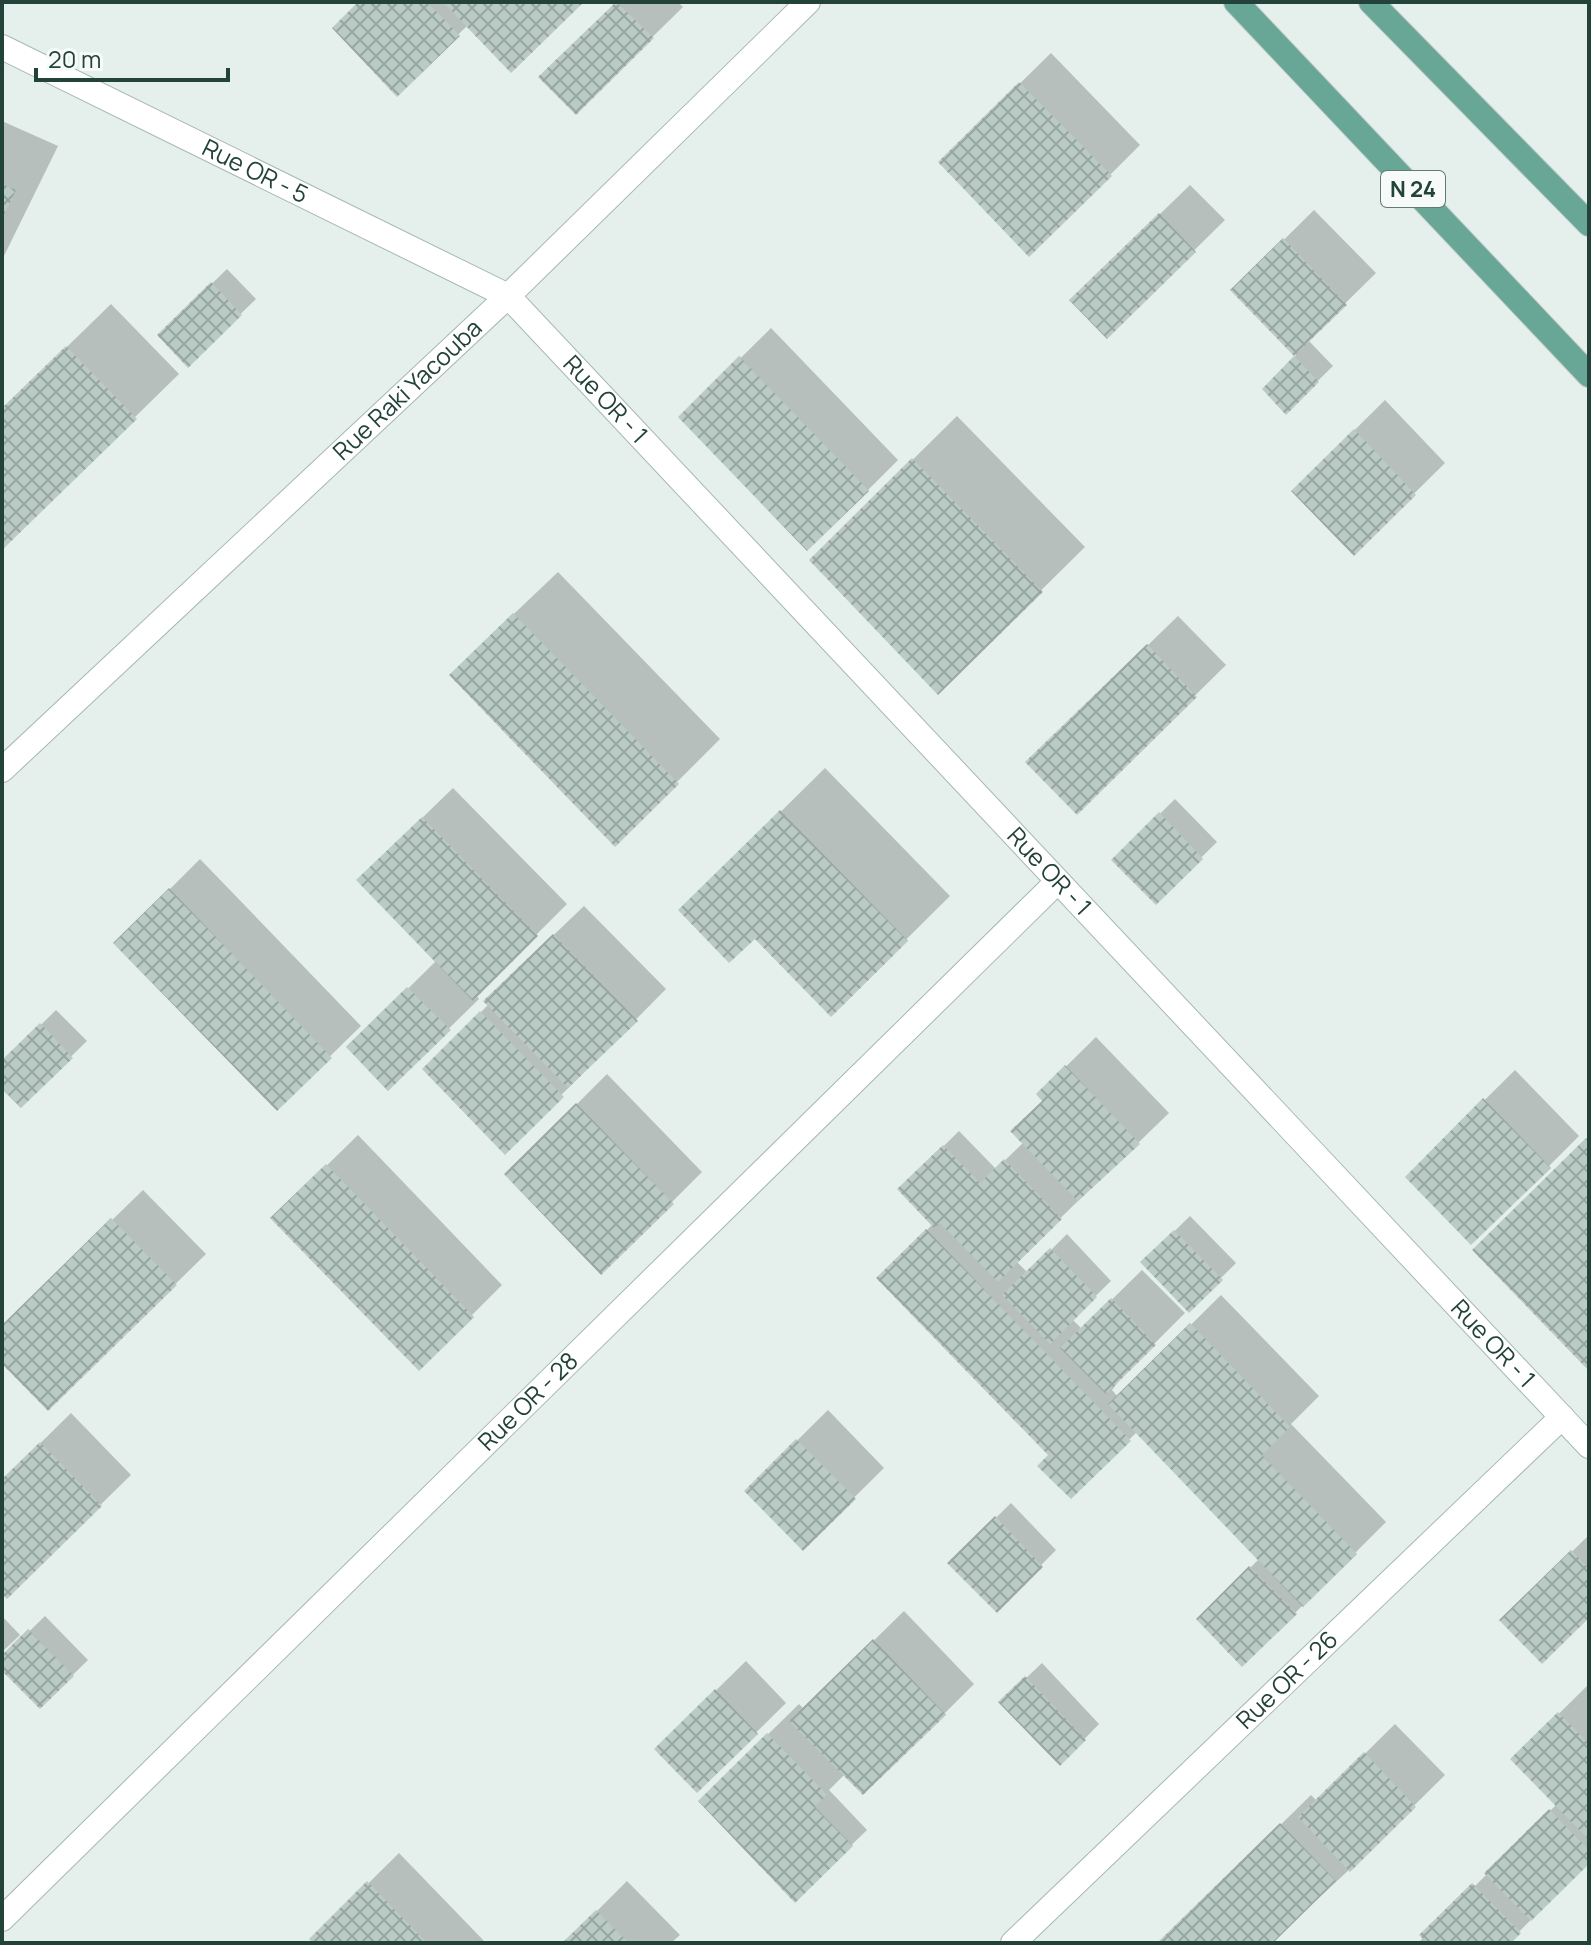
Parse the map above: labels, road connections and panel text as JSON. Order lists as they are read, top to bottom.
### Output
{
  "streets": {
    "main road": ["N 24"],
    "street": [
      "Rue OR - 5",
      "Rue Raki Yacouba",
      "Rue OR - 1",
      "Rue OR - 28",
      "Rue OR - 26"
    ]
  },
  "crossings": [
    ["Rue OR - 5", "Rue Raki Yacouba"],
    ["Rue OR - 5", "Rue OR - 1"],
    ["Rue Raki Yacouba", "Rue OR - 1"],
    ["Rue OR - 1", "Rue OR - 28"],
    ["Rue OR - 1", "Rue OR - 26"]
  ],
  "scale_bar": "20 m"
}
